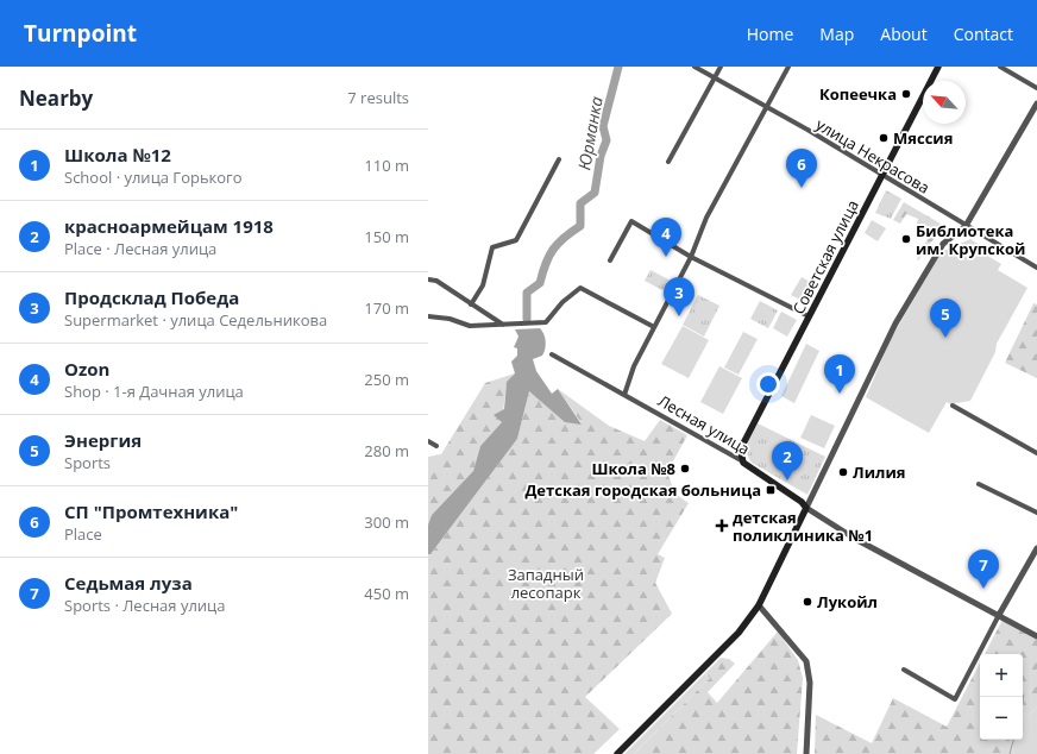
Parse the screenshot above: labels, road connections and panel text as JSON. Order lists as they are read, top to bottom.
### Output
{
  "streets": {
    "main road": ["Советская улица", "Лесная улица"],
    "street": ["улица Некрасова"]
  },
  "crossings": [
    ["улица Некрасова", "Советская улица"],
    ["Советская улица", "Лесная улица"]
  ],
  "water": ["Юрманка"],
  "parks": ["Западный лесопарк"],
  "places": {
    "other": [
      "Копеечка",
      "Мяссия",
      "Библиотека им. Крупской",
      "Школа №8",
      "Лилия",
      "Лукойл"
    ],
    "transit": ["Детская городская больница"],
    "health": ["детская поликлиника №1"]
  },
  "north": "top left",
  "page": {
    "header": "Turnpoint",
    "nav": [
      "Home",
      "Map",
      "About",
      "Contact"
    ],
    "heading": ["Nearby", "7 results"],
    "list": [
      {
        "mark": "1",
        "name": "Школа №12",
        "note": "School · улица Горького",
        "value": "110 m"
      },
      {
        "mark": "2",
        "name": "красноармейцам 1918",
        "note": "Place · Лесная улица",
        "value": "150 m"
      },
      {
        "mark": "3",
        "name": "Продсклад Победа",
        "note": "Supermarket · улица Седельникова",
        "value": "170 m"
      },
      {
        "mark": "4",
        "name": "Ozon",
        "note": "Shop · 1-я Дачная улица",
        "value": "250 m"
      },
      {
        "mark": "5",
        "name": "Энергия",
        "note": "Sports",
        "value": "280 m"
      },
      {
        "mark": "6",
        "name": "СП \"Промтехника\"",
        "note": "Place",
        "value": "300 m"
      },
      {
        "mark": "7",
        "name": "Седьмая луза",
        "note": "Sports · Лесная улица",
        "value": "450 m"
      }
    ],
    "pins": [
      "6",
      "4",
      "3",
      "5",
      "1",
      "2",
      "7"
    ],
    "map_buttons": ["+", "−"]
  }
}
